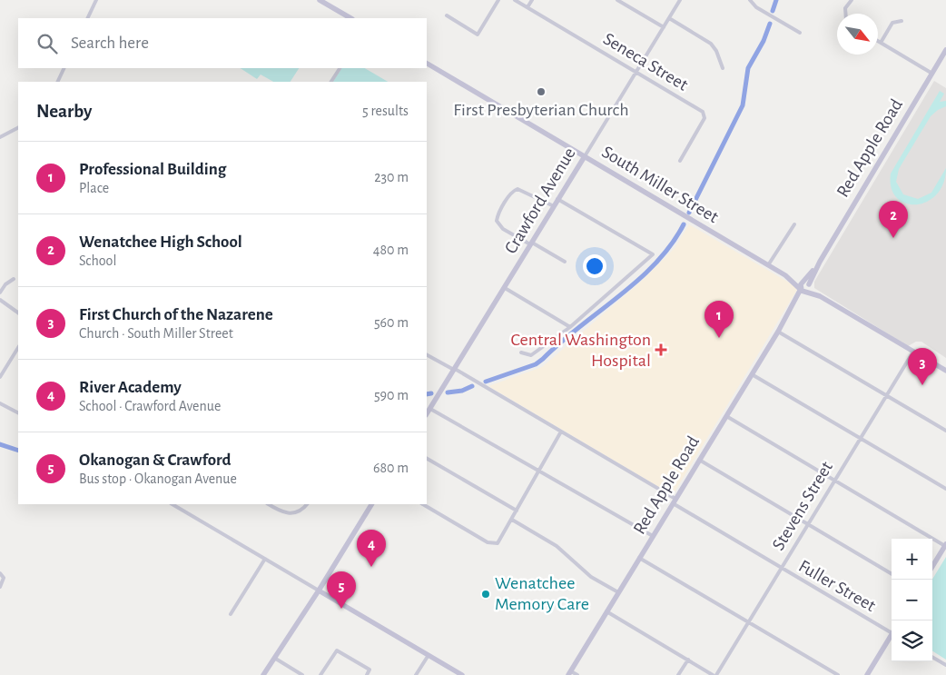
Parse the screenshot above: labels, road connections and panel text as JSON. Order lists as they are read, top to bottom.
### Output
{
  "streets": {
    "street": [
      "Seneca Street",
      "Red Apple Road",
      "South Miller Street",
      "Crawford Avenue",
      "Stevens Street",
      "Fuller Street"
    ]
  },
  "crossings": [
    ["Seneca Street", "Crawford Avenue"],
    ["Red Apple Road", "South Miller Street"],
    ["Red Apple Road", "Fuller Street"],
    ["South Miller Street", "Crawford Avenue"],
    ["South Miller Street", "Stevens Street"],
    ["Crawford Avenue", "Fuller Street"],
    ["Stevens Street", "Fuller Street"]
  ],
  "places": {
    "other": ["First Presbyterian Church", "Wenatchee Memory Care"],
    "health": ["Central Washington Hospital"]
  },
  "north": "bottom right",
  "page": {
    "search": "Search here",
    "heading": ["Nearby", "5 results"],
    "list": [
      {
        "mark": "1",
        "name": "Professional Building",
        "note": "Place",
        "value": "230 m"
      },
      {
        "mark": "2",
        "name": "Wenatchee High School",
        "note": "School",
        "value": "480 m"
      },
      {
        "mark": "3",
        "name": "First Church of the Nazarene",
        "note": "Church · South Miller Street",
        "value": "560 m"
      },
      {
        "mark": "4",
        "name": "River Academy",
        "note": "School · Crawford Avenue",
        "value": "590 m"
      },
      {
        "mark": "5",
        "name": "Okanogan & Crawford",
        "note": "Bus stop · Okanogan Avenue",
        "value": "680 m"
      }
    ],
    "pins": [
      "2",
      "1",
      "3",
      "4",
      "5"
    ],
    "map_buttons": ["+", "−"]
  }
}
